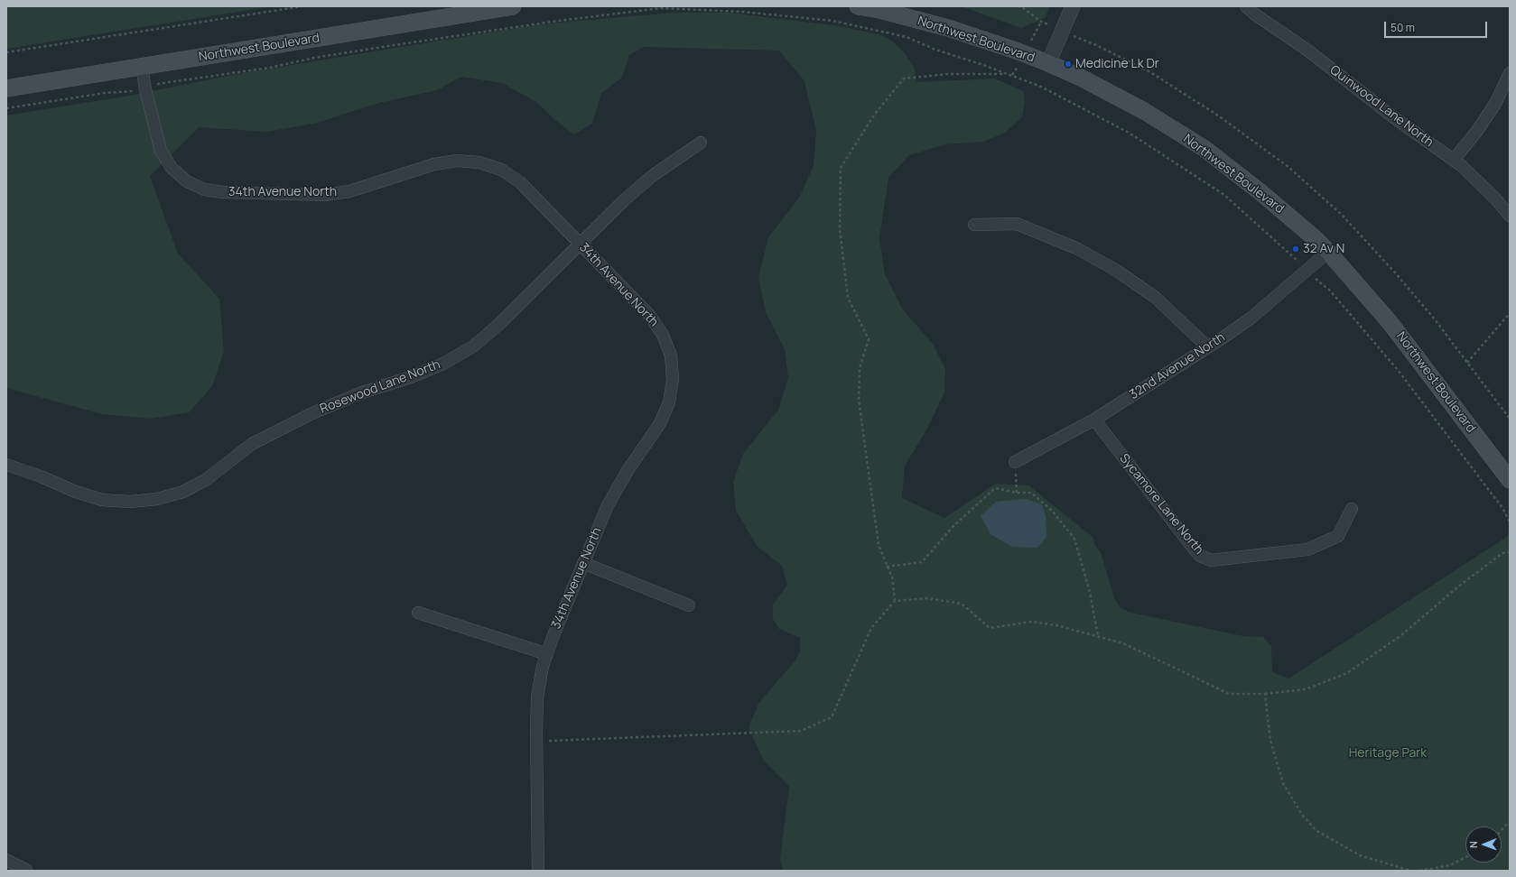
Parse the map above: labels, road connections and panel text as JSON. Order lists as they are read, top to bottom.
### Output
{
  "streets": {
    "main road": ["Northwest Boulevard"],
    "street": [
      "Quinwood Lane North",
      "34th Avenue North",
      "32nd Avenue North",
      "Rosewood Lane North",
      "Sycamore Lane North"
    ]
  },
  "crossings": [
    ["Northwest Boulevard", "34th Avenue North"],
    ["Northwest Boulevard", "32nd Avenue North"],
    ["34th Avenue North", "Rosewood Lane North"],
    ["32nd Avenue North", "Sycamore Lane North"]
  ],
  "parks": ["Heritage Park"],
  "places": ["Medicine Lk Dr", "32 Av N"],
  "scale_bar": "50 m",
  "north": "left"
}
